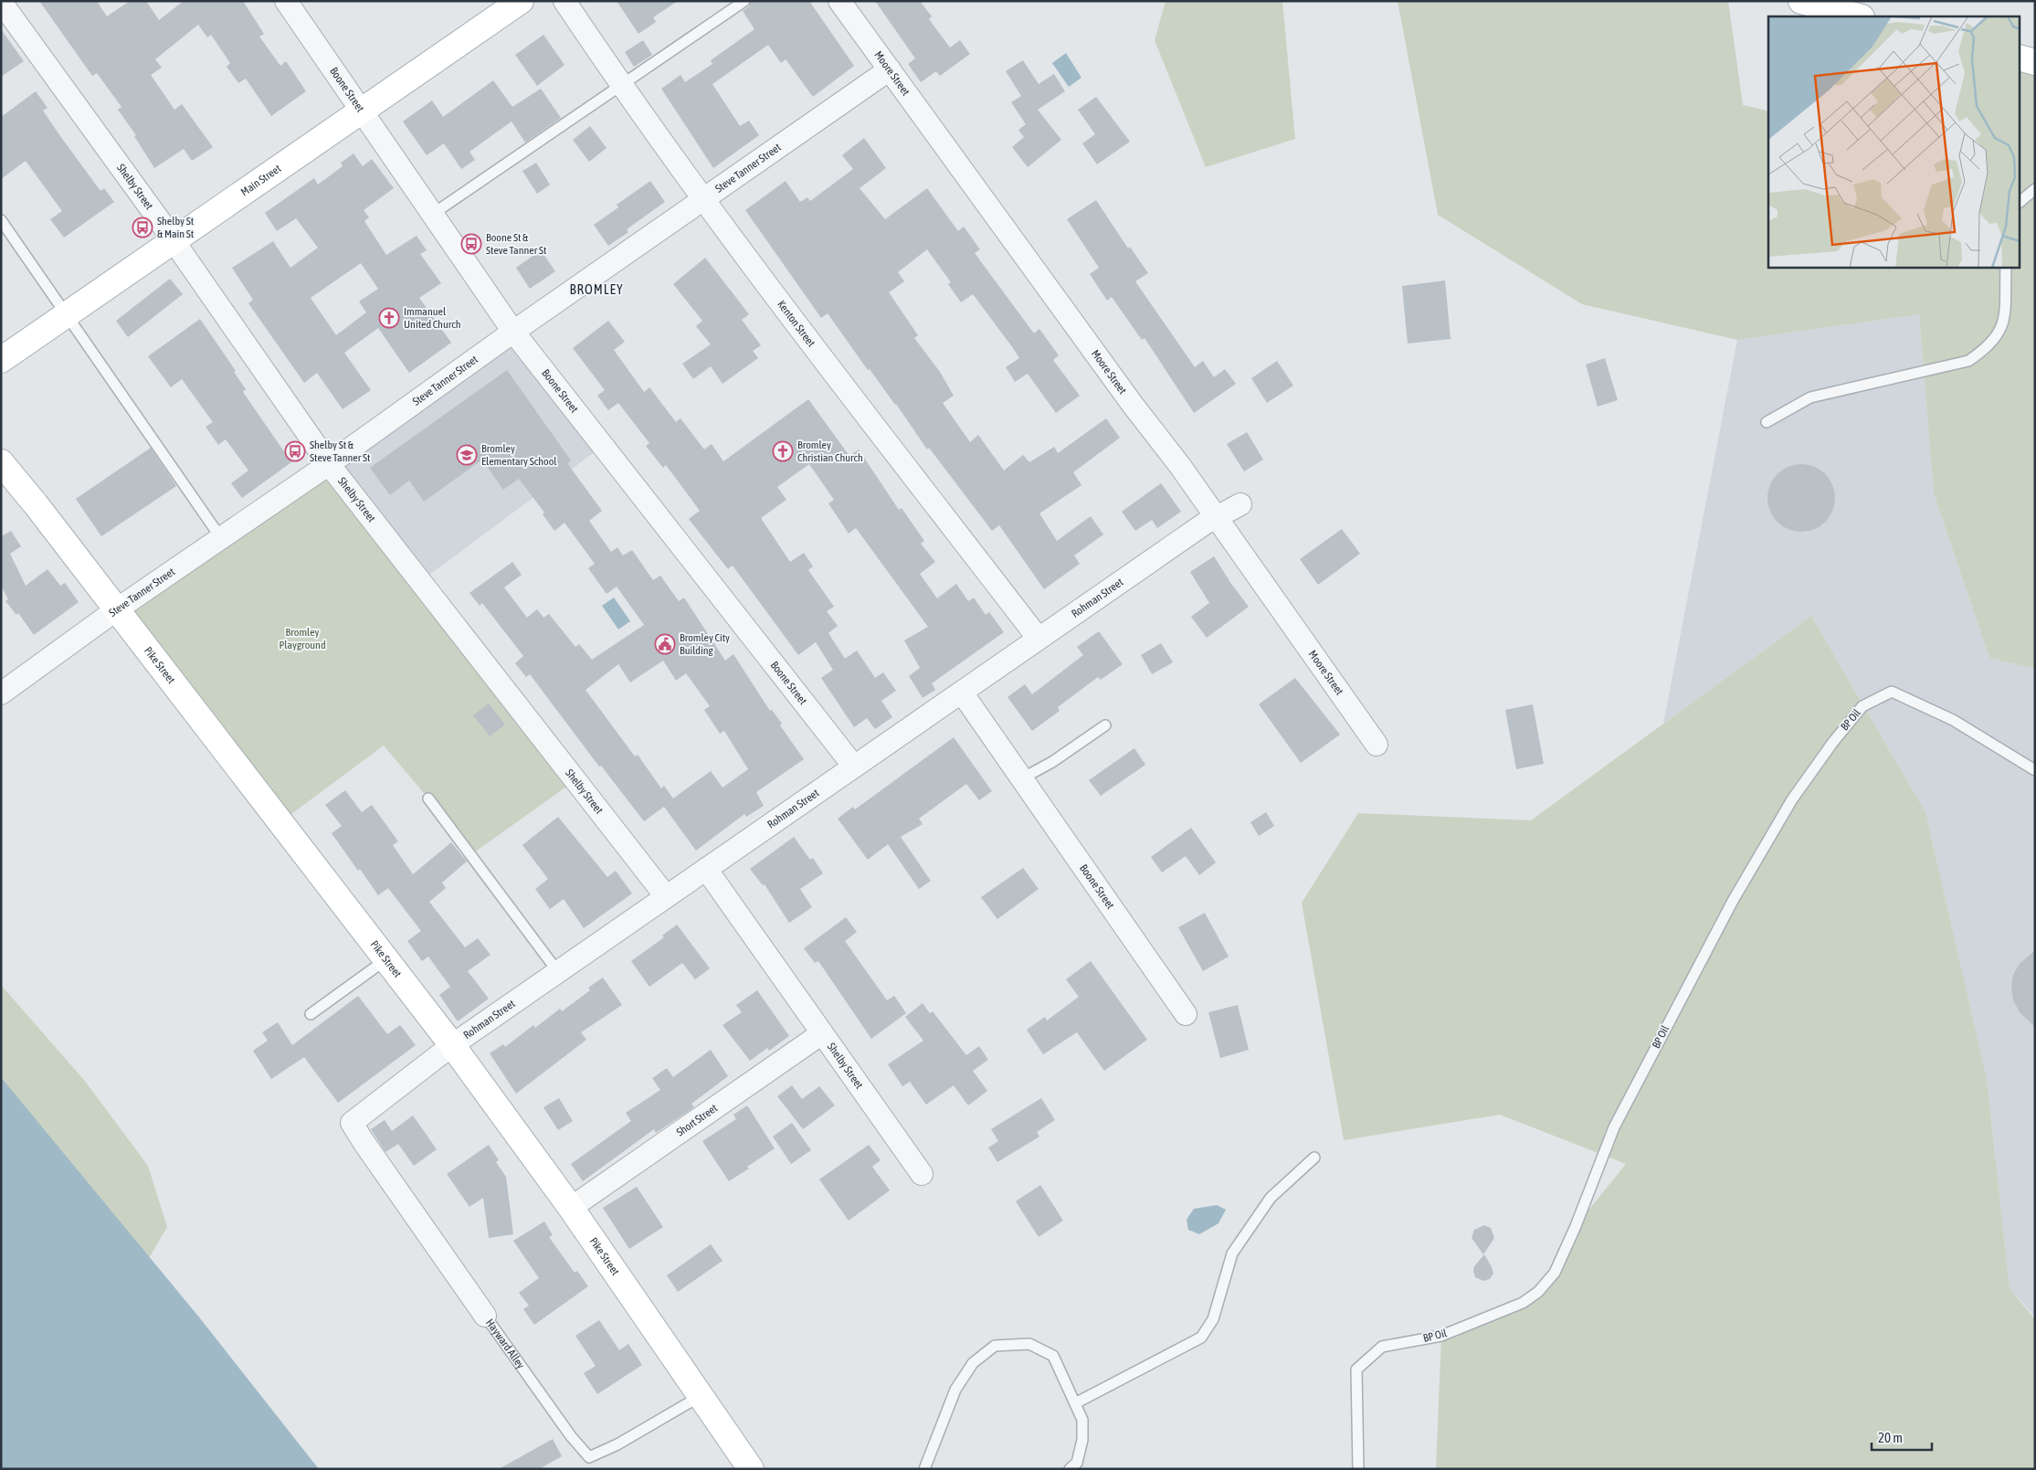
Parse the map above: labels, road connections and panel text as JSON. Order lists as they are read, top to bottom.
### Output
{
  "streets": {
    "main road": ["Main Street", "Pike Street"],
    "street": [
      "Moore Street",
      "Boone Street",
      "Steve Tanner Street",
      "Shelby Street",
      "Kenton Street",
      "Rohman Street",
      "Short Street",
      "Hayward Alley"
    ],
    "lane": ["BP Oil"]
  },
  "crossings": [
    ["Moore Street", "Steve Tanner Street"],
    ["Moore Street", "Rohman Street"],
    ["Boone Street", "Steve Tanner Street"],
    ["Boone Street", "Main Street"],
    ["Boone Street", "Rohman Street"],
    ["Steve Tanner Street", "Shelby Street"],
    ["Steve Tanner Street", "Kenton Street"],
    ["Steve Tanner Street", "Pike Street"],
    ["Main Street", "Shelby Street"],
    ["Shelby Street", "Rohman Street"],
    ["Shelby Street", "Short Street"],
    ["Kenton Street", "Rohman Street"],
    ["Rohman Street", "Pike Street"],
    ["Rohman Street", "Hayward Alley"],
    ["Pike Street", "Short Street"],
    ["Pike Street", "Hayward Alley"]
  ],
  "districts": ["BROMLEY"],
  "parks": ["Bromley Playground"],
  "places": {
    "bus stop": ["Shelby St & Main St", "Boone St & Steve Tanner St", "Shelby St & Steve Tanner St"],
    "church": ["Immanuel United Church", "Bromley Christian Church"],
    "school or university": ["Bromley Elementary School"],
    "public building": ["Bromley City Building"]
  },
  "scale_bar": "20 m"
}
